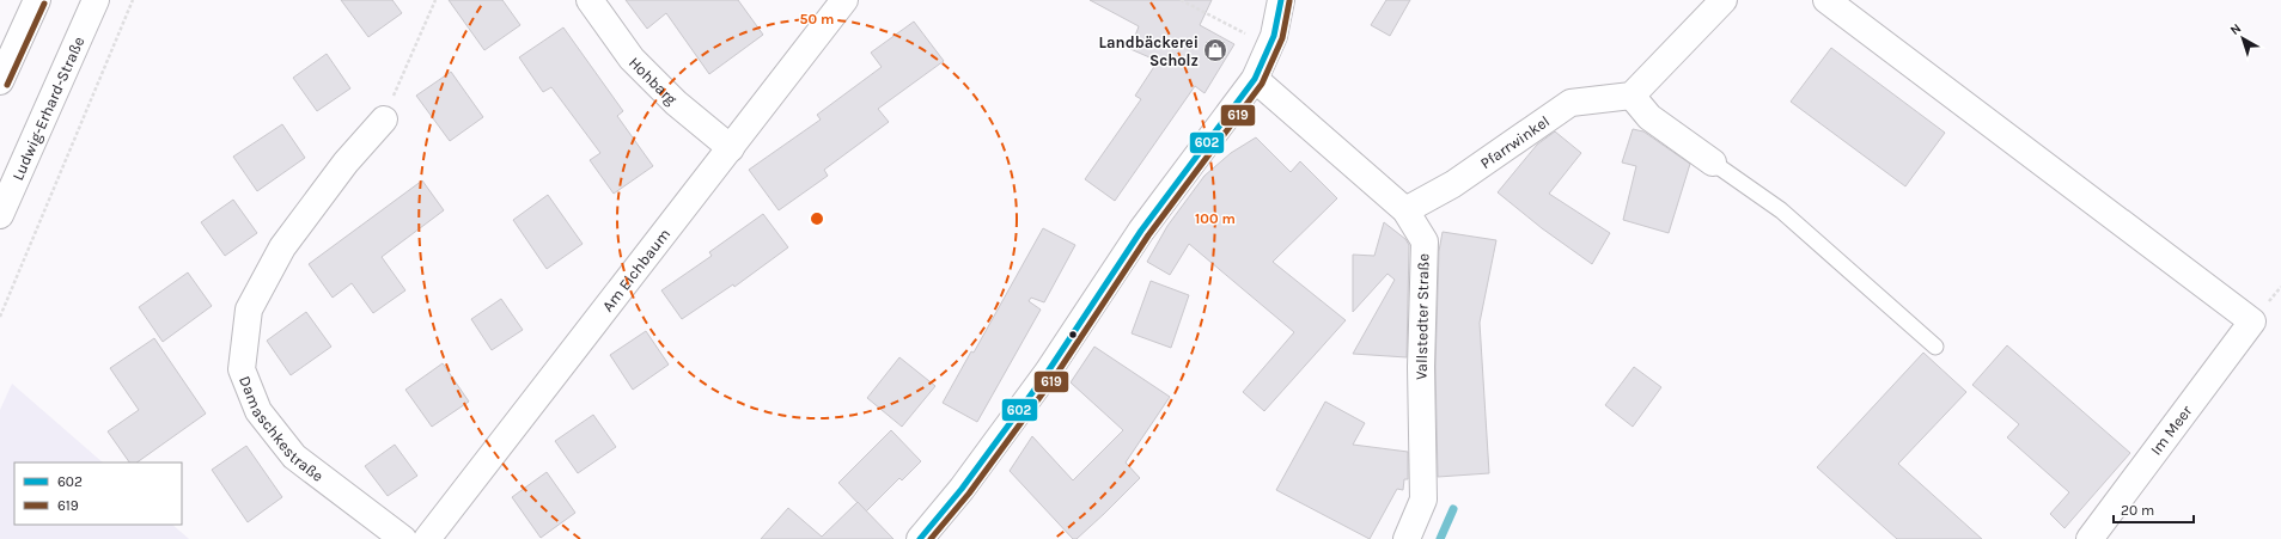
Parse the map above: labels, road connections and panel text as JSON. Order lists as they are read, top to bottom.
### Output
{
  "streets": {
    "street": [
      "Hohbarg",
      "Ludwig-Erhard-Straße",
      "Pfarrwinkel",
      "Am Eichbaum",
      "Vallstedter Straße",
      "Damaschkestraße",
      "Im Meer"
    ]
  },
  "crossings": [
    ["Hohbarg", "Am Eichbaum"],
    ["Pfarrwinkel", "Vallstedter Straße"]
  ],
  "places": {
    "shop": ["Landbäckerei Scholz"]
  },
  "lines": ["transit line 602", "transit line 619"],
  "legend": ["602", "619"],
  "scale_bar": "20 m",
  "north": "top left",
  "rings": ["50 m", "100 m"]
}
